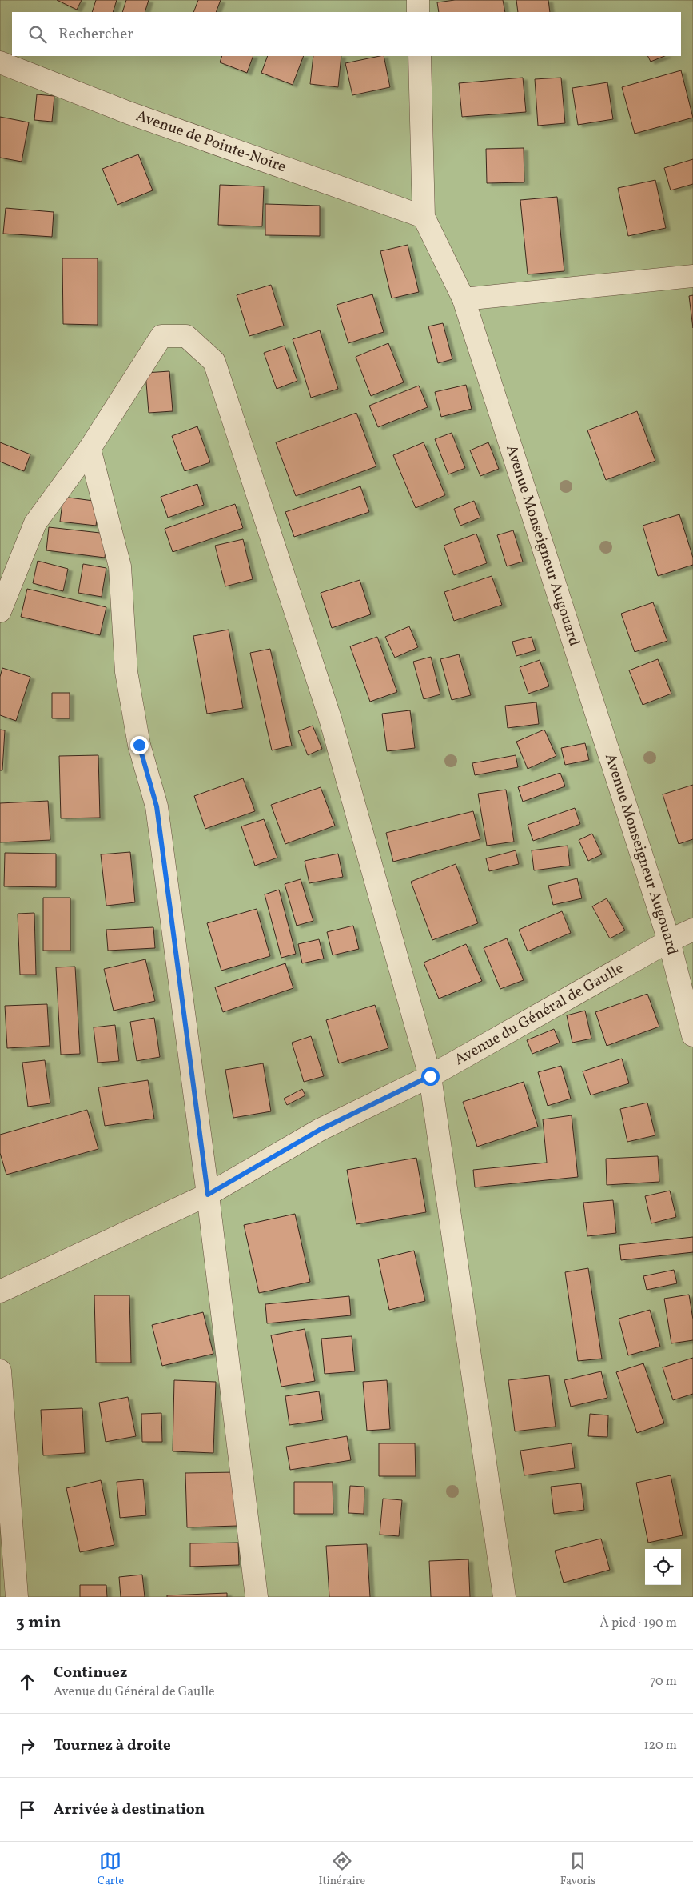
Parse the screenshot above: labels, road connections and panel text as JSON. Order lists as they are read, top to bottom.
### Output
{
  "streets": {
    "street": ["Avenue de Pointe-Noire", "Avenue Monseigneur Augouard", "Avenue du Général de Gaulle"]
  },
  "crossings": [
    ["Avenue de Pointe-Noire", "Avenue Monseigneur Augouard"],
    ["Avenue Monseigneur Augouard", "Avenue du Général de Gaulle"]
  ],
  "page": {
    "search": "Rechercher",
    "heading": ["3 min", "À pied · 190 m"],
    "list": [
      ["Continuez", "Avenue du Général de Gaulle", "70 m"],
      ["Tournez à droite", "120 m"],
      "Arrivée à destination"
    ],
    "nav": ["Carte", "Itinéraire", "Favoris"]
  }
}
